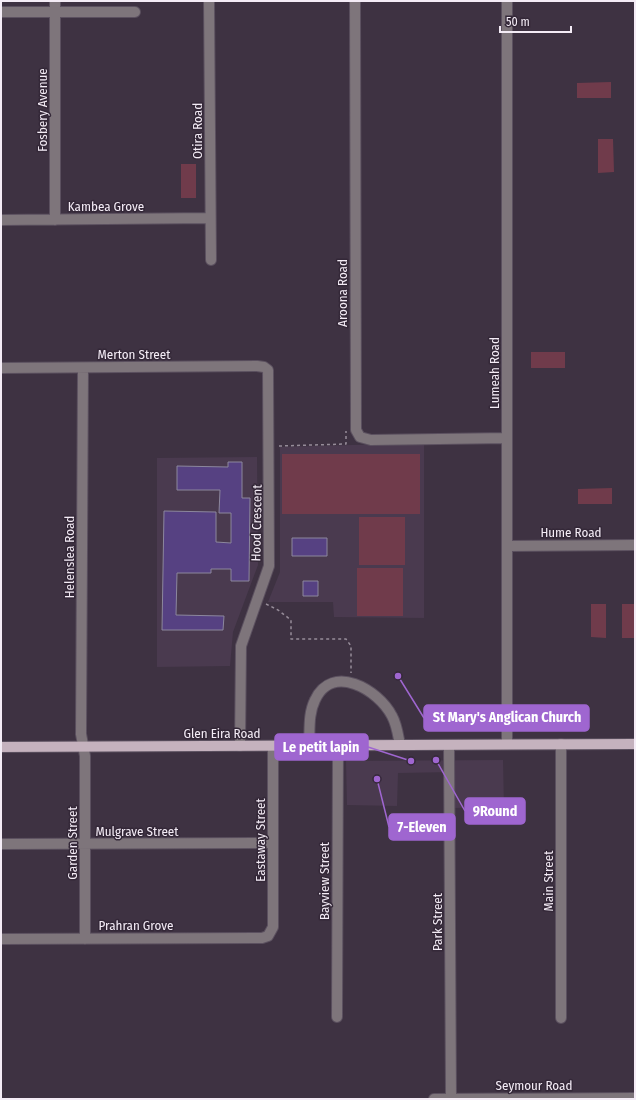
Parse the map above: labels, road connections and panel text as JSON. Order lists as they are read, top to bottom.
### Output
{
  "streets": {
    "main road": ["Glen Eira Road"],
    "street": [
      "Fosbery Avenue",
      "Otira Road",
      "Kambea Grove",
      "Aroona Road",
      "Merton Street",
      "Lumeah Road",
      "Hood Crescent",
      "Hume Road",
      "Helenslea Road",
      "Mulgrave Street",
      "Eastaway Street",
      "Garden Street",
      "Bayview Street",
      "Main Street",
      "Park Street",
      "Prahran Grove",
      "Seymour Road"
    ]
  },
  "crossings": [
    ["Fosbery Avenue", "Kambea Grove"],
    ["Otira Road", "Kambea Grove"],
    ["Aroona Road", "Lumeah Road"],
    ["Merton Street", "Hood Crescent"],
    ["Merton Street", "Helenslea Road"],
    ["Lumeah Road", "Hume Road"],
    ["Lumeah Road", "Glen Eira Road"],
    ["Hood Crescent", "Glen Eira Road"],
    ["Helenslea Road", "Glen Eira Road"],
    ["Helenslea Road", "Garden Street"],
    ["Glen Eira Road", "Eastaway Street"],
    ["Glen Eira Road", "Garden Street"],
    ["Glen Eira Road", "Bayview Street"],
    ["Glen Eira Road", "Main Street"],
    ["Glen Eira Road", "Park Street"],
    ["Mulgrave Street", "Eastaway Street"],
    ["Mulgrave Street", "Garden Street"],
    ["Eastaway Street", "Prahran Grove"],
    ["Garden Street", "Prahran Grove"],
    ["Park Street", "Seymour Road"]
  ],
  "places": [
    "St Mary's Anglican Church",
    "9Round",
    "Le petit lapin",
    "7-Eleven"
  ],
  "scale_bar": "50 m"
}
